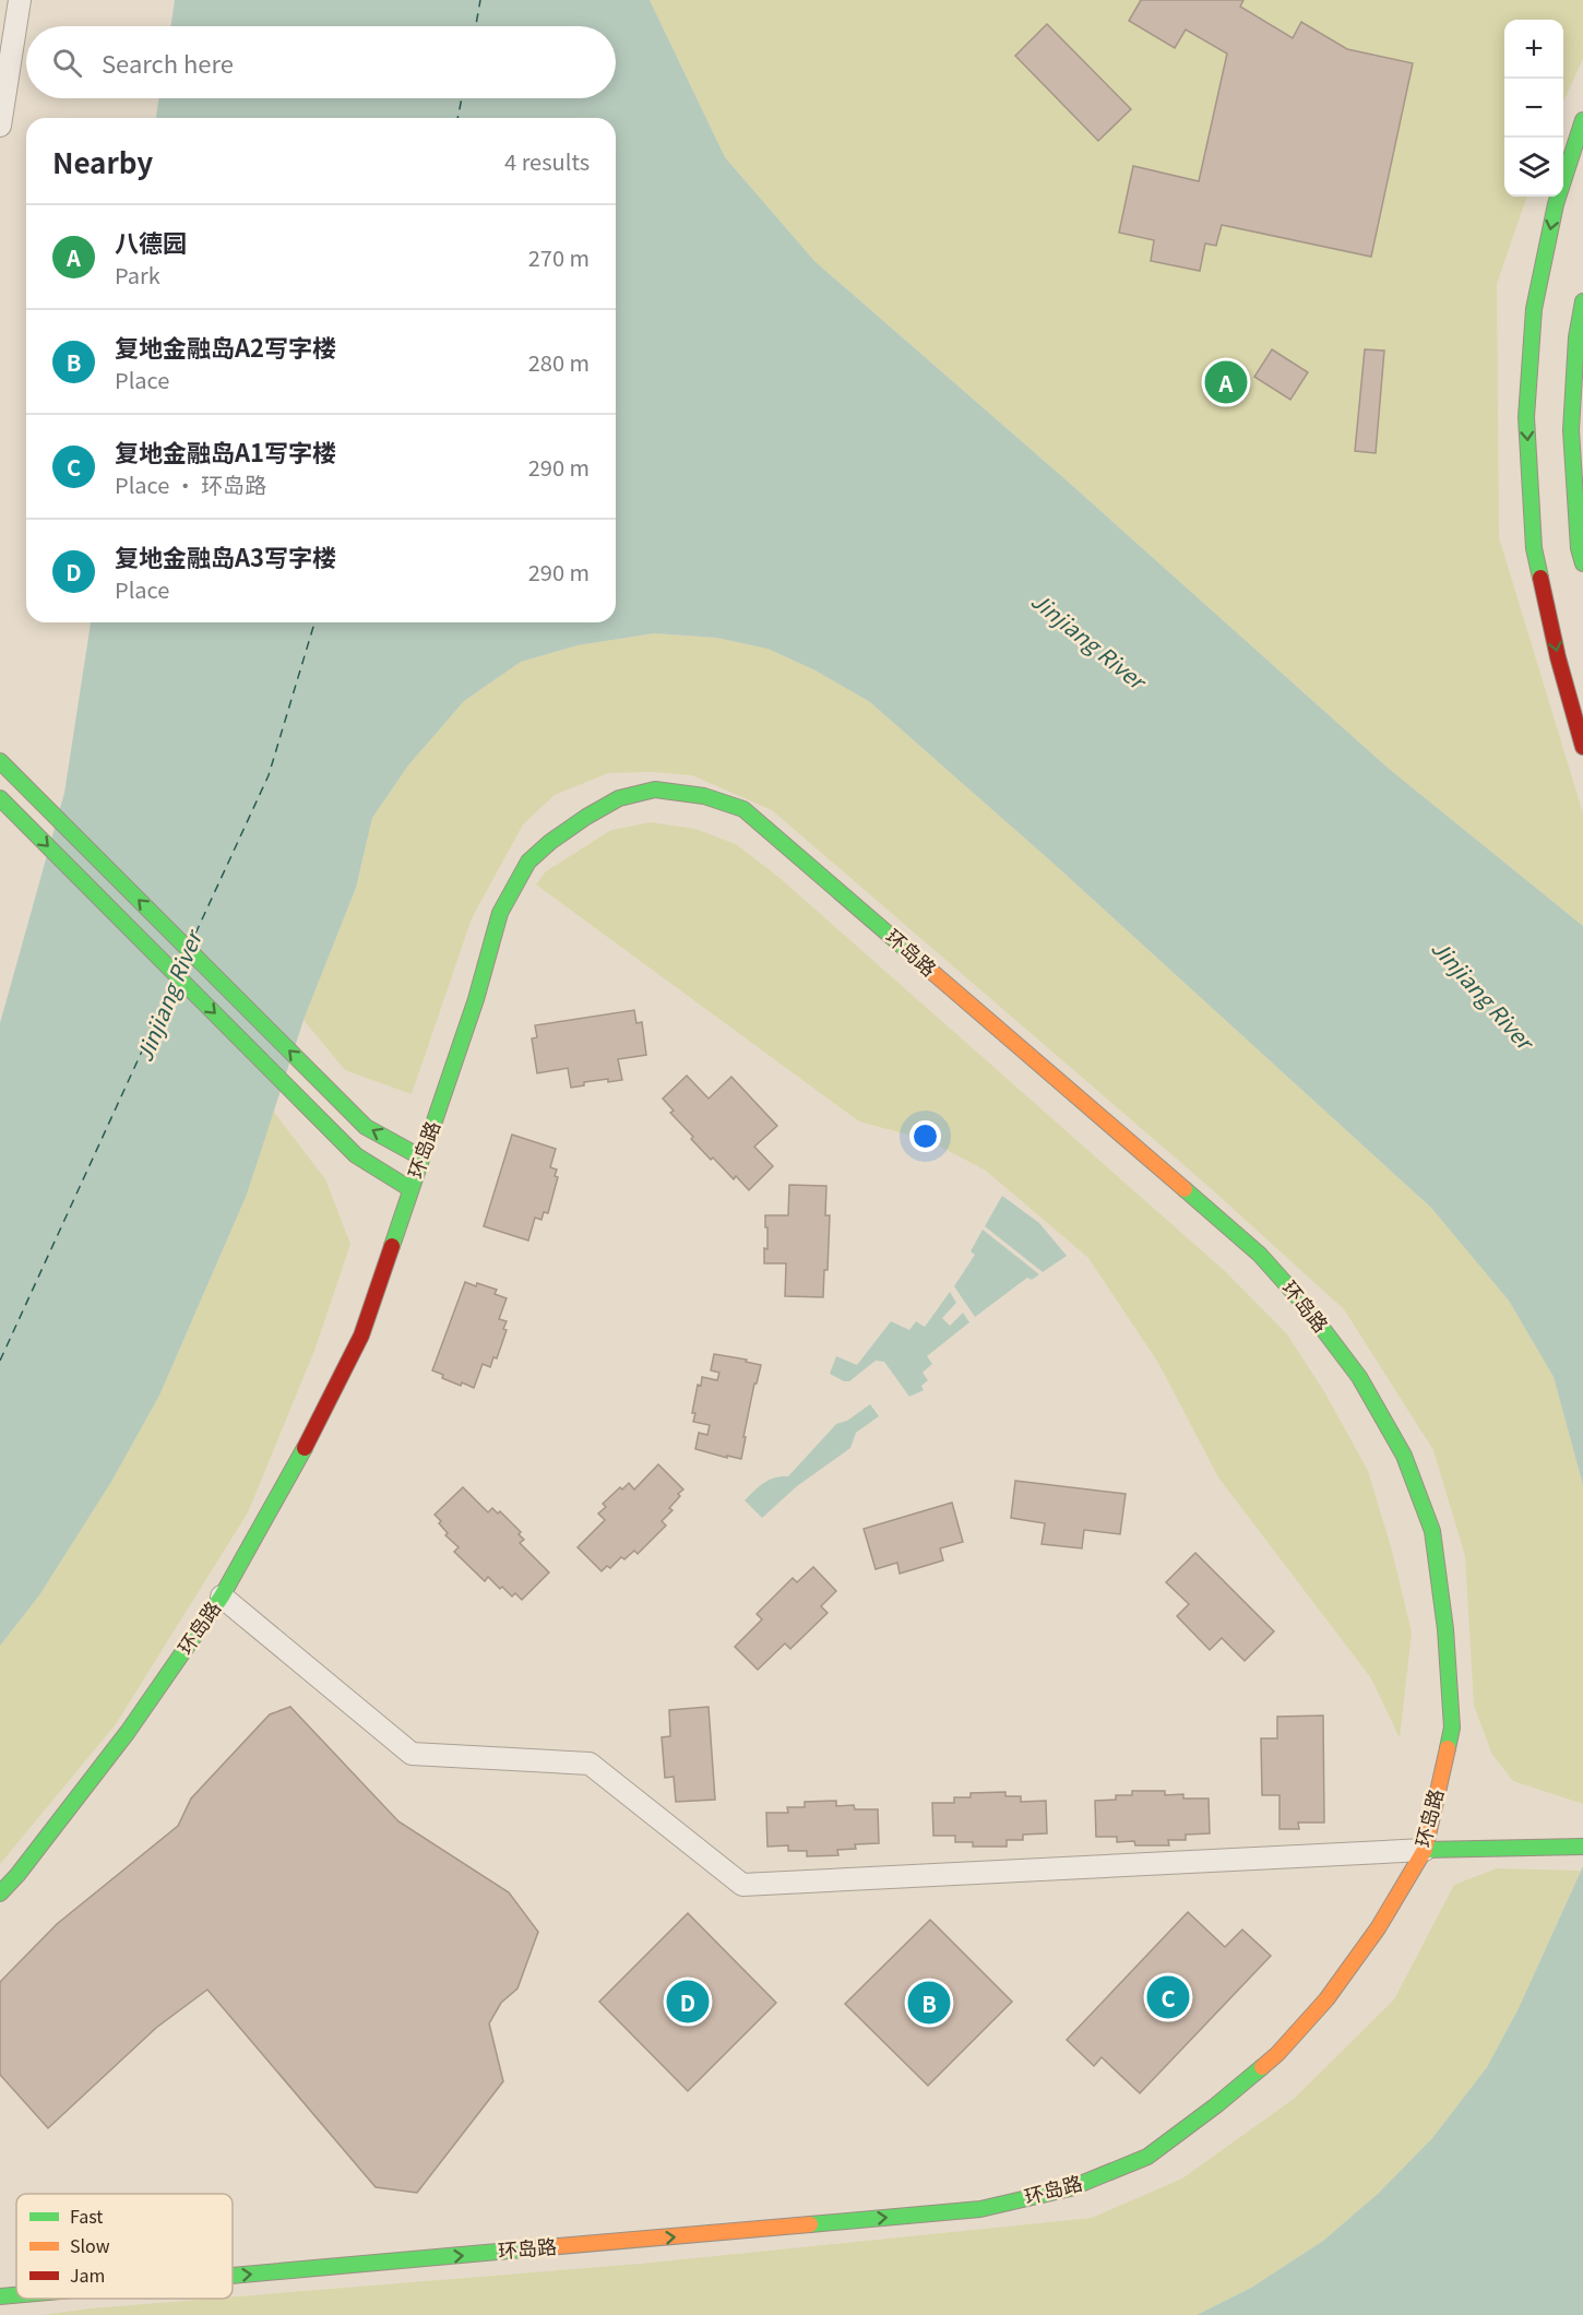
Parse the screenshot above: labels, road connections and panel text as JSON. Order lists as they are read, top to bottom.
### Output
{
  "streets": {
    "main road": ["环岛路"]
  },
  "water": ["Jinjiang River"],
  "legend": ["Fast", "Slow", "Jam"],
  "page": {
    "map_buttons": ["+", "−"],
    "search": "Search here",
    "heading": ["Nearby", "4 results"],
    "list": [
      {
        "mark": "A",
        "name": "八德园",
        "note": "Park",
        "value": "270 m"
      },
      {
        "mark": "B",
        "name": "复地金融岛A2写字楼",
        "note": "Place",
        "value": "280 m"
      },
      {
        "mark": "C",
        "name": "复地金融岛A1写字楼",
        "note": "Place · 环岛路",
        "value": "290 m"
      },
      {
        "mark": "D",
        "name": "复地金融岛A3写字楼",
        "note": "Place",
        "value": "290 m"
      }
    ],
    "pins": [
      "A",
      "C",
      "D",
      "B"
    ]
  }
}
